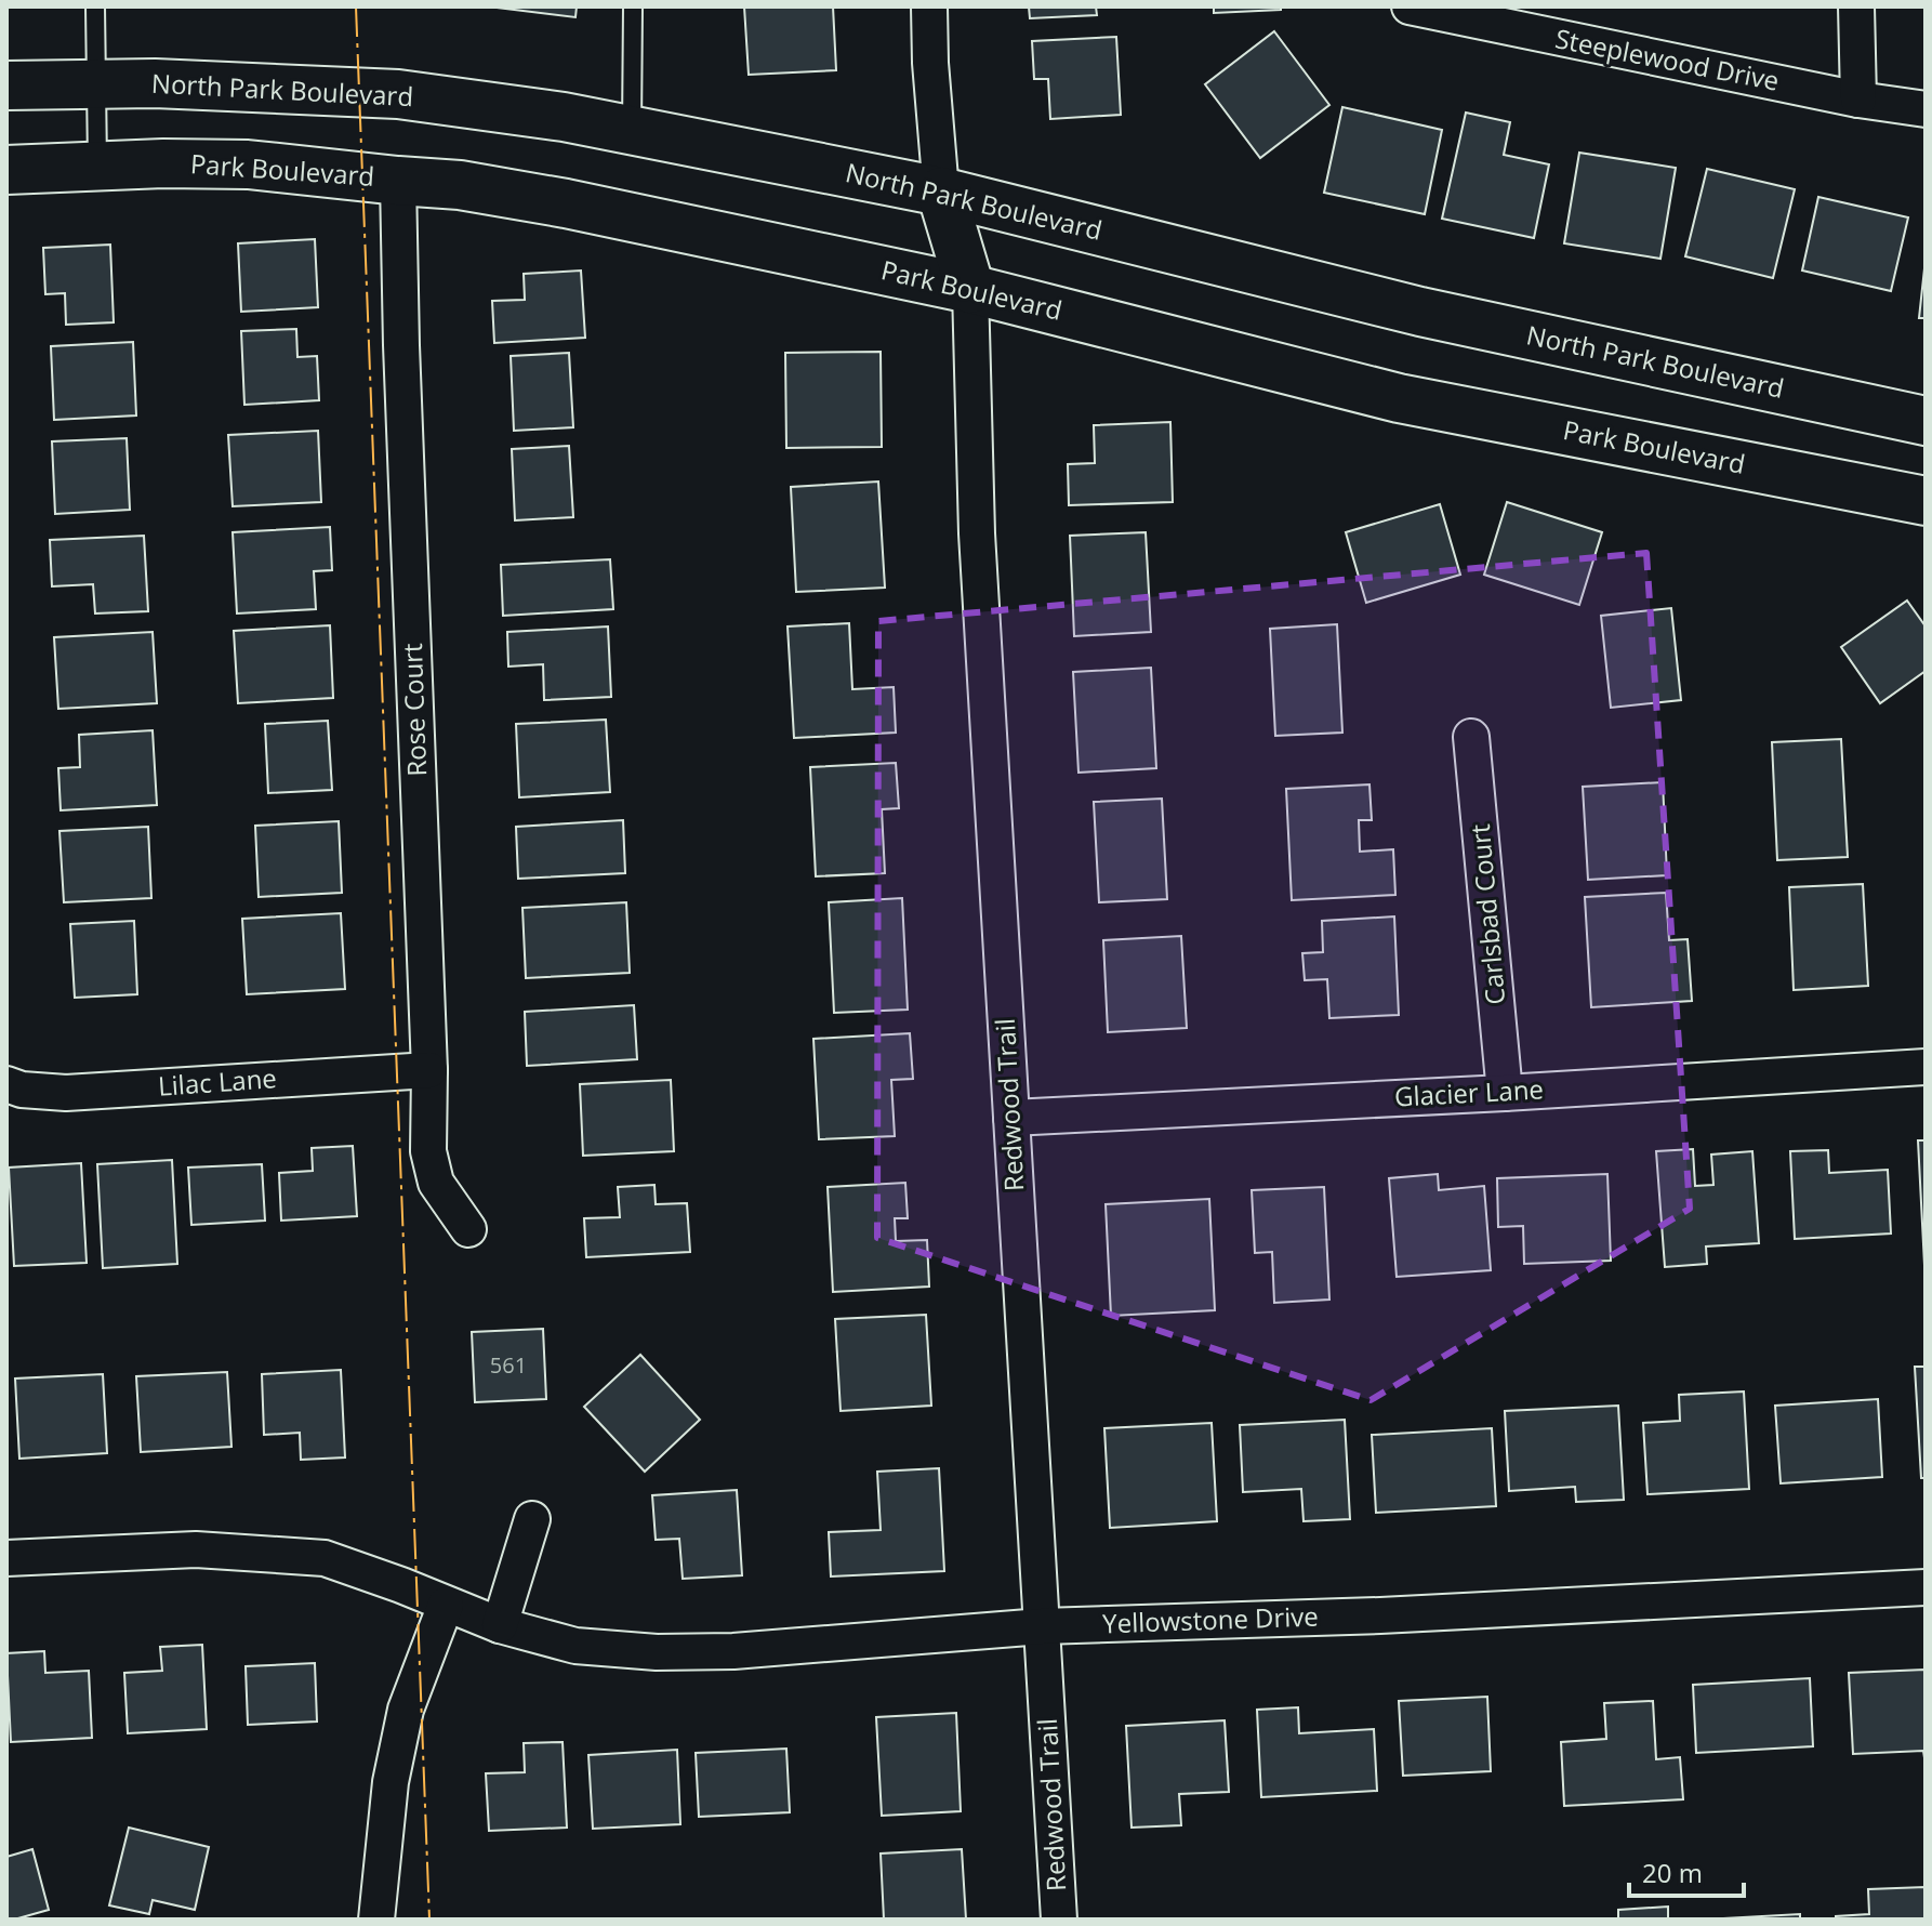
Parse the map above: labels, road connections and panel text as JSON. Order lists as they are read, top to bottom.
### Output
{
  "streets": {
    "main road": ["North Park Boulevard", "Park Boulevard"],
    "street": [
      "Steeplewood Drive",
      "Rose Court",
      "Carlsbad Court",
      "Lilac Lane",
      "Glacier Lane",
      "Redwood Trail",
      "Yellowstone Drive"
    ]
  },
  "crossings": [
    ["Park Boulevard", "Rose Court"],
    ["Park Boulevard", "Redwood Trail"],
    ["Rose Court", "Lilac Lane"],
    ["Carlsbad Court", "Glacier Lane"],
    ["Glacier Lane", "Redwood Trail"],
    ["Redwood Trail", "Yellowstone Drive"]
  ],
  "house_numbers": ["561"],
  "scale_bar": "20 m"
}
